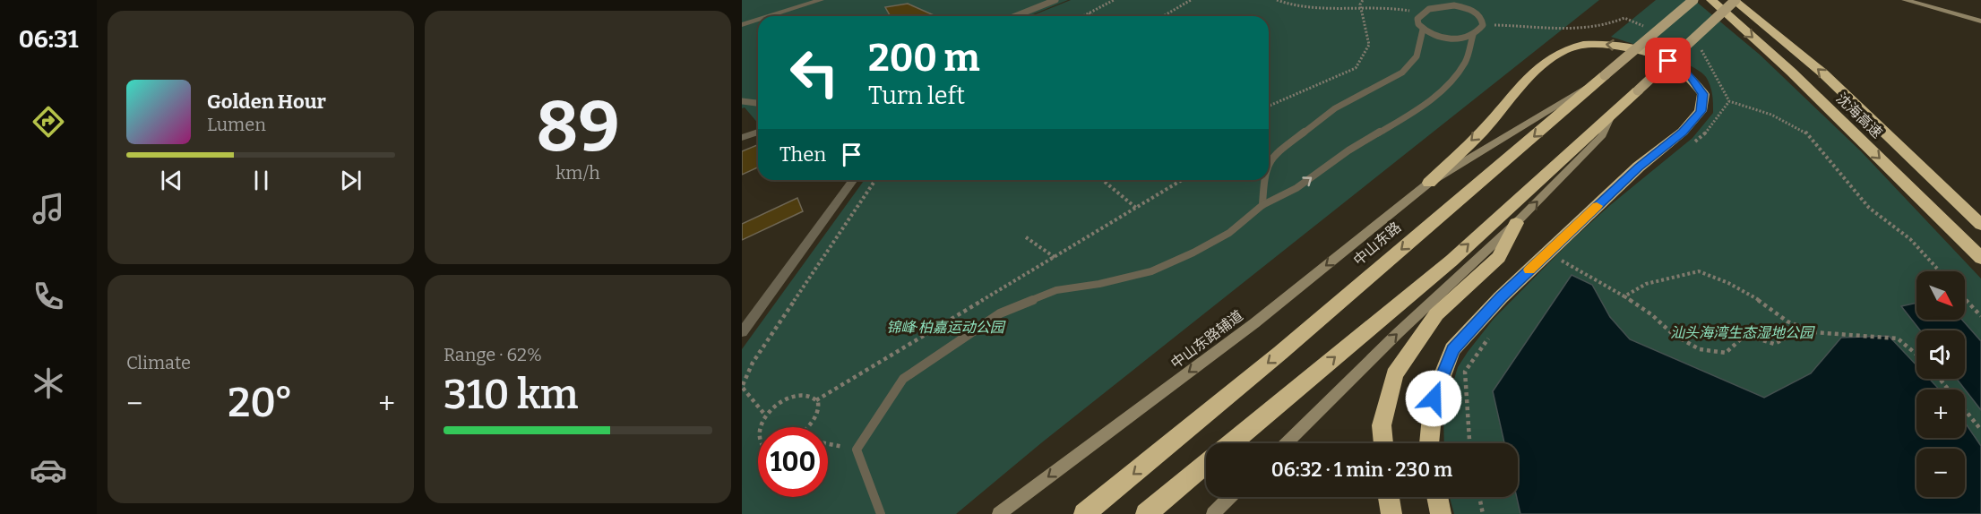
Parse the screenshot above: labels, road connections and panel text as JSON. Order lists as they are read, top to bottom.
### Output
{
  "streets": {
    "highway": ["沈海高速", "中山东路"],
    "street": ["中山东路辅道"]
  },
  "crossings": [
    ["中山东路", "中山东路辅道"]
  ],
  "one_way": ["中山东路", "中山东路辅道"],
  "parks": ["锦峰·柏嘉运动公园", "汕头海湾生态湿地公园"],
  "north": "bottom right",
  "page": {
    "tabs": "06:31",
    "tile": [
      ["89", "km/h"],
      "Climate",
      ["Range · 62%", "310 km"]
    ],
    "turn": ["200 m", "Turn left"],
    "song": ["Golden Hour", "Lumen"],
    "then": "Then",
    "map_buttons": ["+", "−"],
    "heat": ["−", "20°", "+"],
    "limit": "100",
    "trip": "06:32 · 1 min · 230 m"
  }
}
